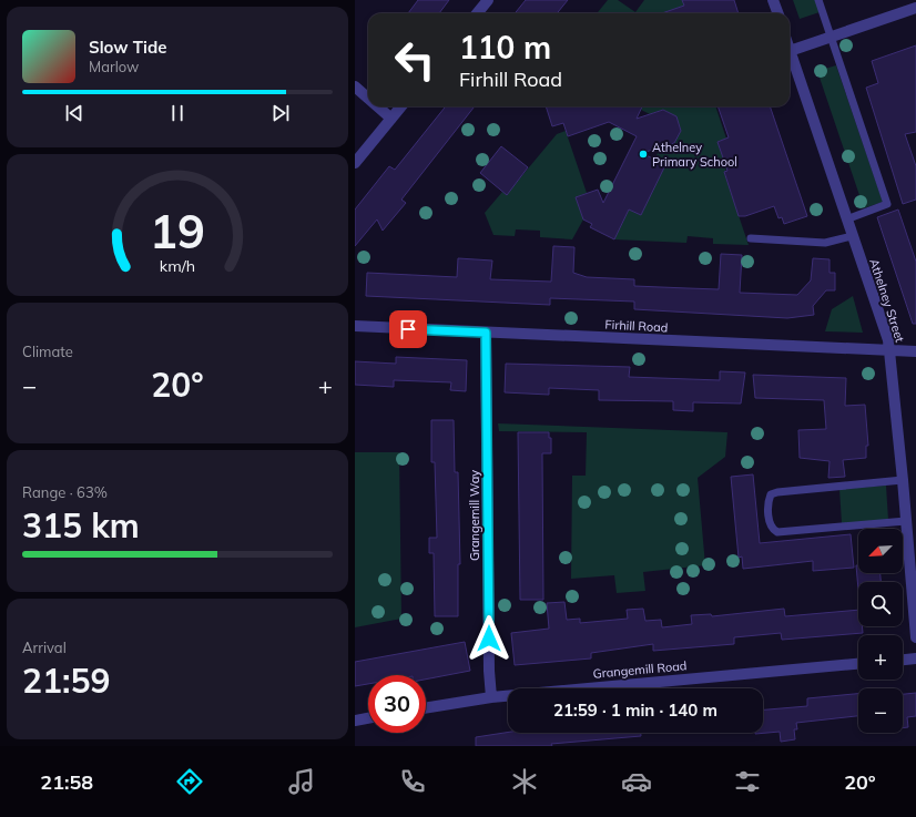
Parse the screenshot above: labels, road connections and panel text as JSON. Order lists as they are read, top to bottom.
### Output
{
  "streets": {
    "street": [
      "Athelney Street",
      "Firhill Road",
      "Grangemill Way",
      "Grangemill Road"
    ]
  },
  "crossings": [
    ["Athelney Street", "Firhill Road"],
    ["Firhill Road", "Grangemill Way"],
    ["Grangemill Way", "Grangemill Road"]
  ],
  "places": ["Athelney Primary School"],
  "north": "bottom left",
  "page": {
    "turn": ["110 m", "Firhill Road"],
    "song": ["Slow Tide", "Marlow"],
    "tile": [
      "Climate",
      ["Range · 63%", "315 km"],
      ["Arrival", "21:59"]
    ],
    "heat": ["−", "20°", "+"],
    "map_buttons": ["+", "−"],
    "limit": "30",
    "trip": "21:59 · 1 min · 140 m",
    "tabs": ["21:58", "20°"],
    "gauge": ["19", "km/h"]
  }
}
